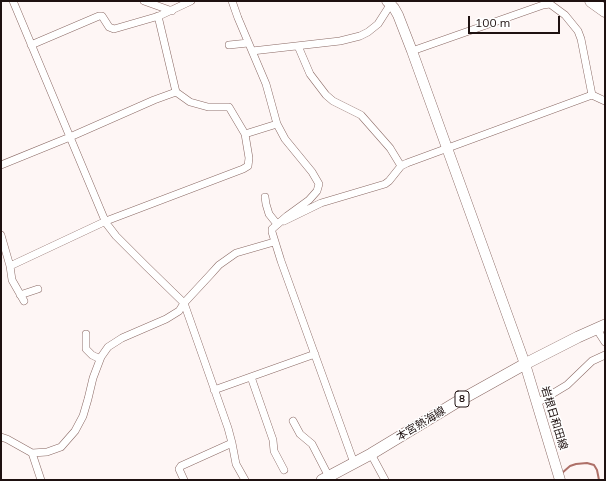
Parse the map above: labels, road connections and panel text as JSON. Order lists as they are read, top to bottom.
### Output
{
  "streets": {
    "main road": ["8", "本宮熱海線"],
    "street": ["岩根日和田線"]
  },
  "crossings": [
    ["岩根日和田線", "本宮熱海線"]
  ],
  "scale_bar": "100 m"
}
